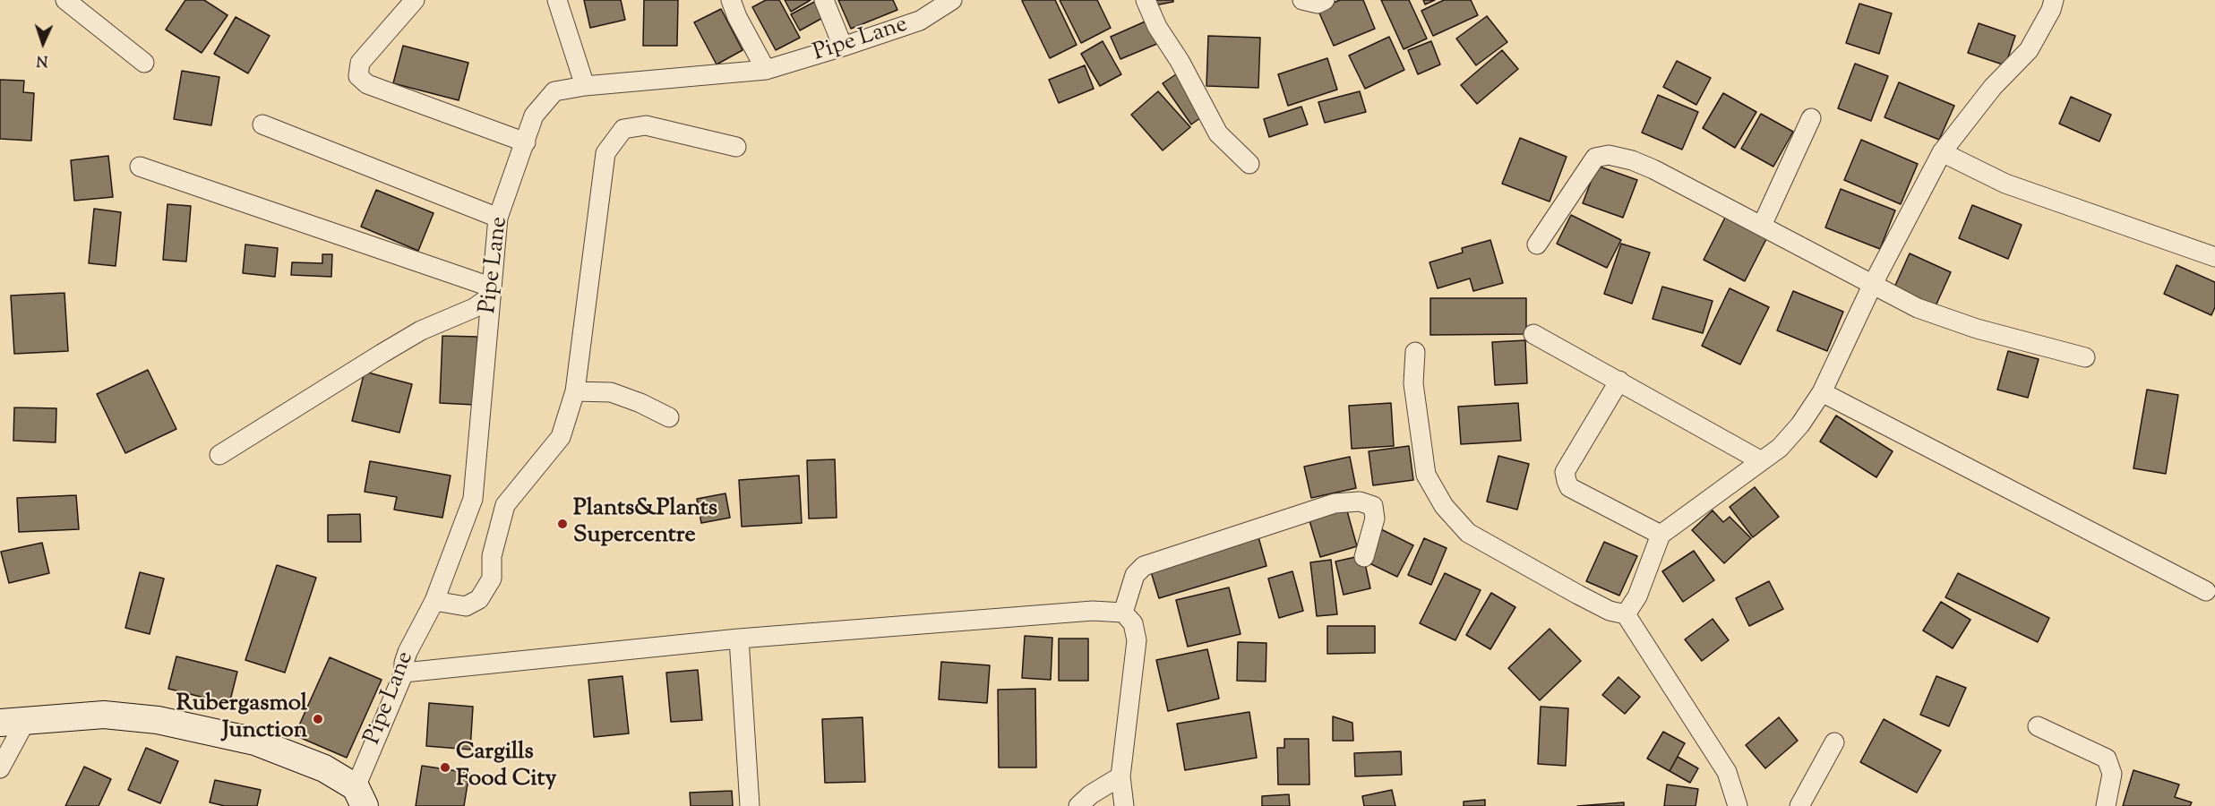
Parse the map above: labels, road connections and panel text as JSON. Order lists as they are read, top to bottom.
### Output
{
  "streets": {
    "street": ["Pipe Lane"]
  },
  "places": ["Plants&Plants Supercentre", "Rubergasmol Junction", "Cargills Food City"],
  "north": "bottom"
}
